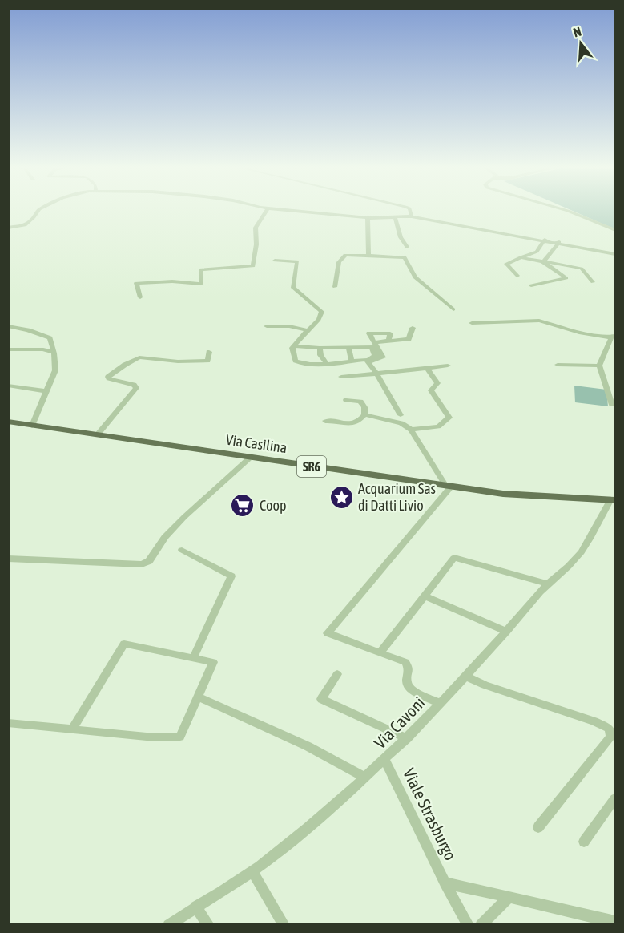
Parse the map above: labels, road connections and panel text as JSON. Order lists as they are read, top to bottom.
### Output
{
  "streets": {
    "main road": ["Via Casilina", "SR6"],
    "street": ["Via Cavoni", "Viale Strasburgo"]
  },
  "crossings": [
    ["Via Casilina", "Via Cavoni"],
    ["Via Cavoni", "Viale Strasburgo"]
  ],
  "places": {
    "place": ["Acquarium Sas di Datti Livio"],
    "supermarket": ["Coop"]
  },
  "north": "top"
}
